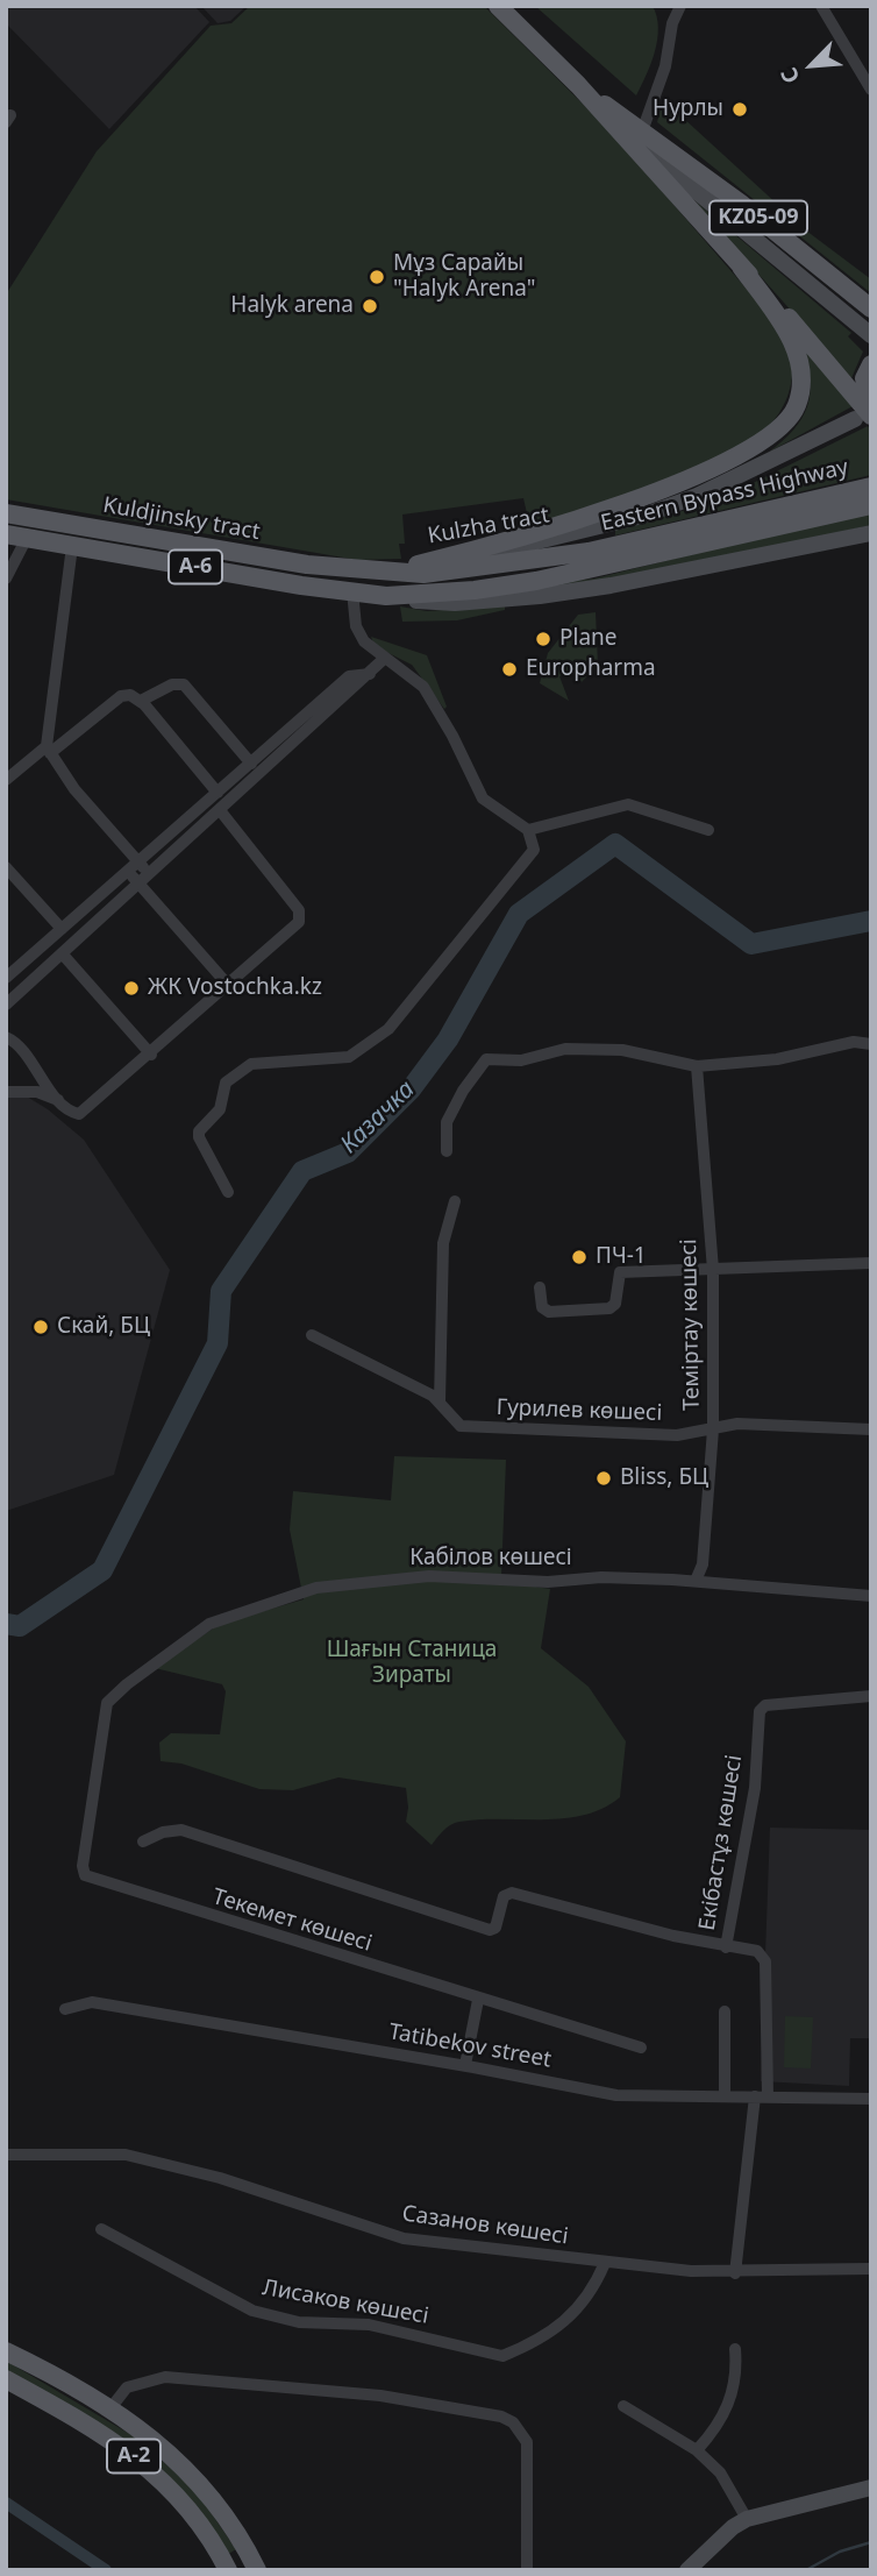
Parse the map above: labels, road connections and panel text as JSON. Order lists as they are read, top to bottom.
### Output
{
  "streets": {
    "main road": [
      "KZ05-09",
      "Eastern Bypass Highway",
      "Kuldjinsky tract",
      "Kulzha tract",
      "A-6",
      "A-2"
    ],
    "street": [
      "Теміртау көшесі",
      "Гурилев көшесі",
      "Кабілов көшесі",
      "Екібастұз көшесі",
      "Текемет көшесі",
      "Tatibekov street",
      "Сазанов көшесі",
      "Лисаков көшесі"
    ]
  },
  "crossings": [
    ["KZ05-09", "Kulzha tract"],
    ["Eastern Bypass Highway", "Kulzha tract"],
    ["Eastern Bypass Highway", "A-6"],
    ["Kuldjinsky tract", "Kulzha tract"],
    ["Kuldjinsky tract", "A-6"],
    ["Kulzha tract", "A-6"],
    ["Теміртау көшесі", "Гурилев көшесі"],
    ["Теміртау көшесі", "Кабілов көшесі"],
    ["Кабілов көшесі", "Текемет көшесі"],
    ["Сазанов көшесі", "Лисаков көшесі"]
  ],
  "water": ["Казачка"],
  "parks": ["Шағын Станица Зираты"],
  "places": [
    "Нурлы",
    "Мұз Сарайы \"Halyk Arena\"",
    "Halyk arena",
    "Plane",
    "Europharma",
    "ЖК Vostochka.kz",
    "ПЧ-1",
    "Скай, БЦ",
    "Bliss, БЦ"
  ],
  "north": "bottom left"
}
